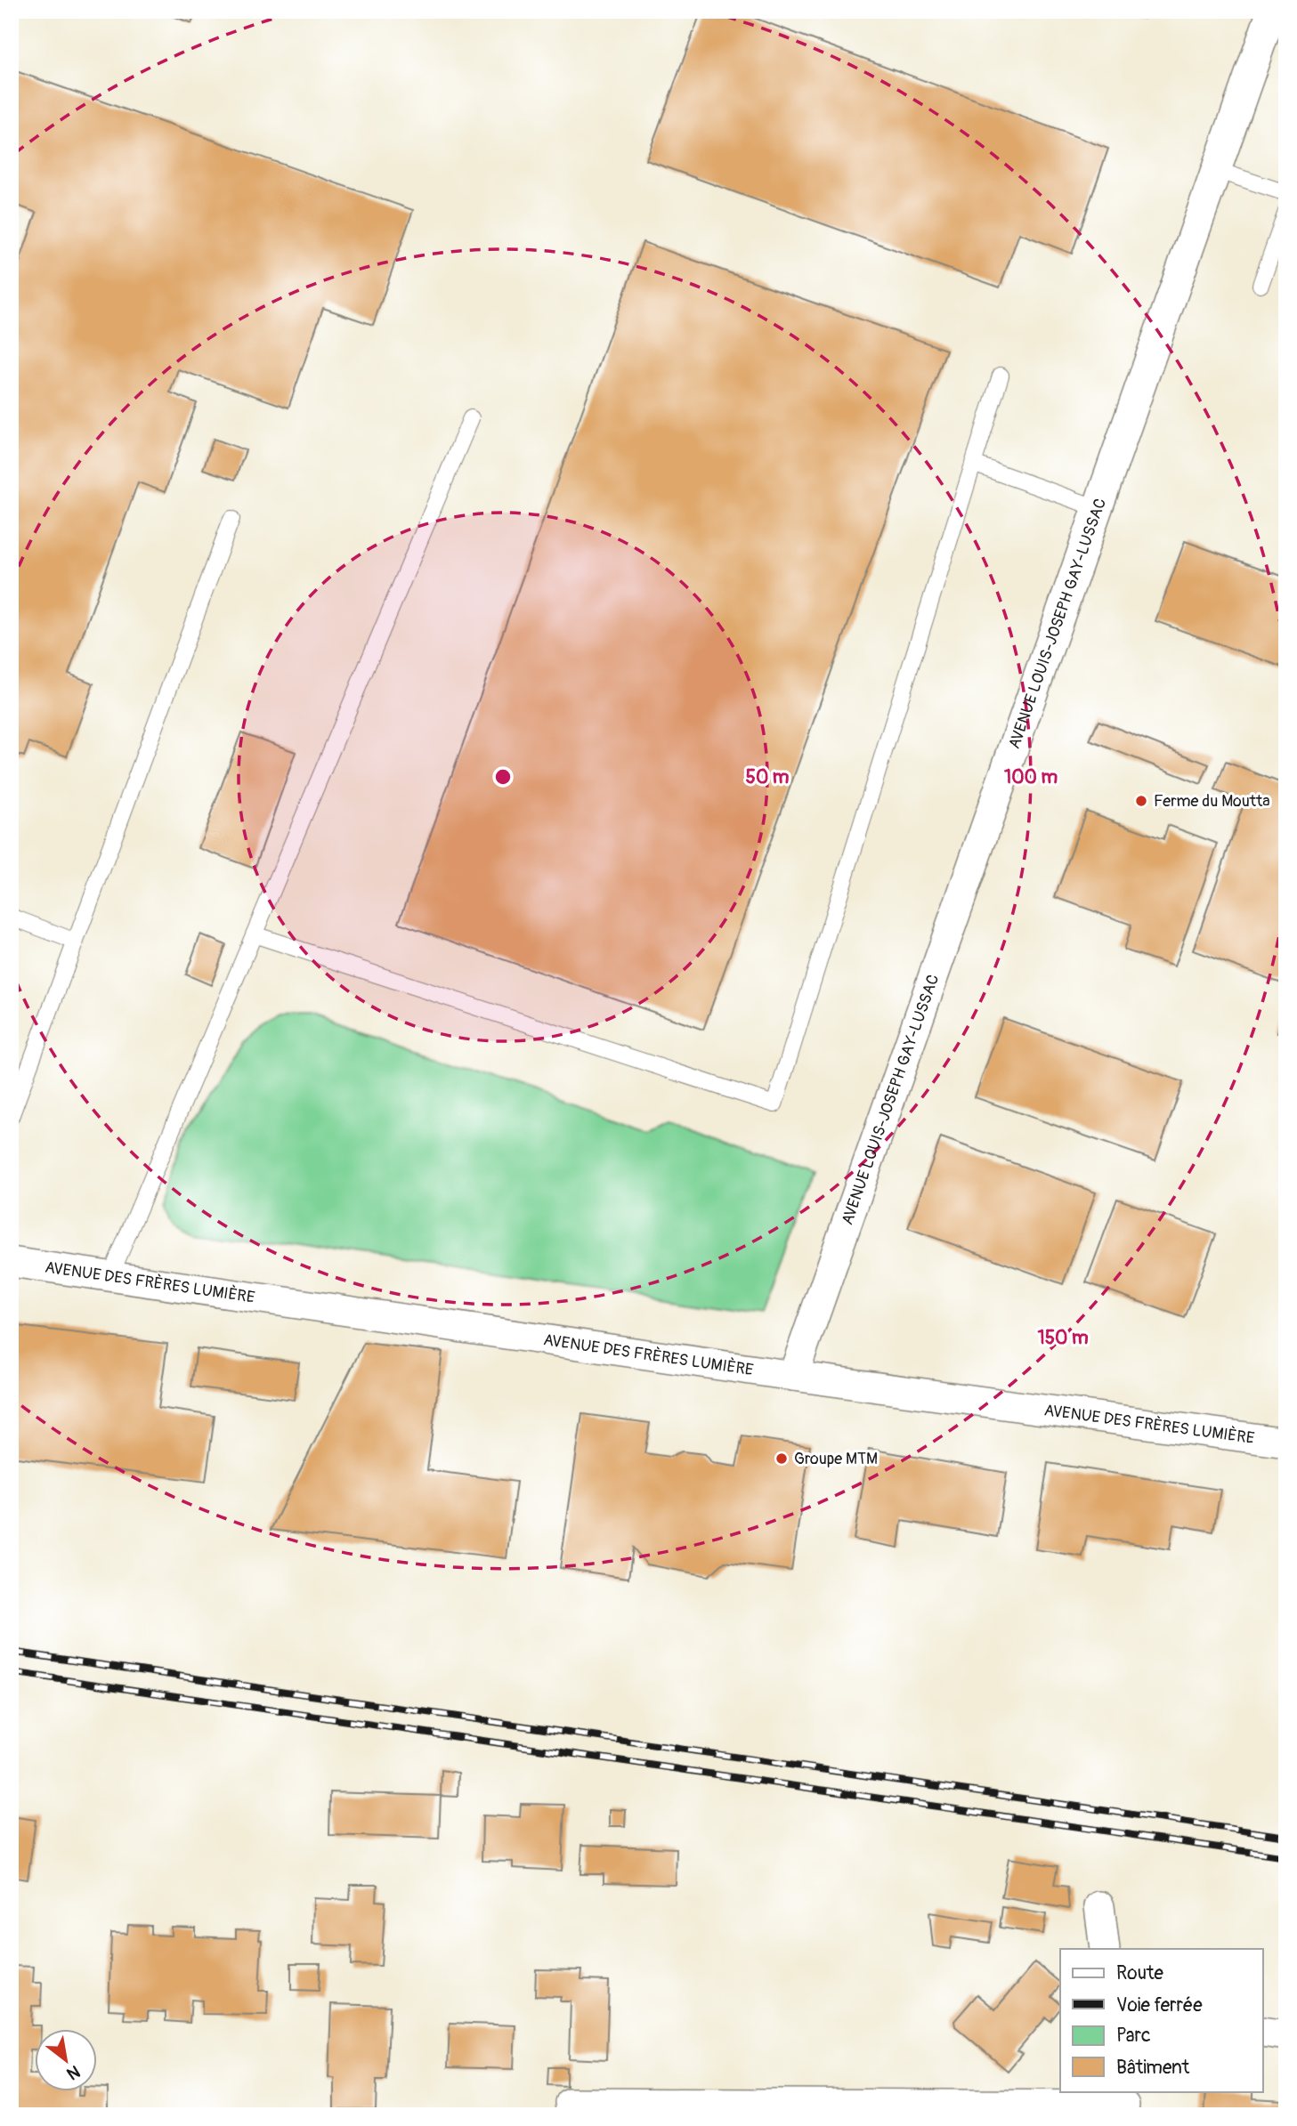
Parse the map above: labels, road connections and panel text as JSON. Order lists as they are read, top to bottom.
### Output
{
  "streets": {
    "street": ["AVENUE LOUIS-JOSEPH GAY-LUSSAC", "AVENUE DES FRÈRES LUMIÈRE"]
  },
  "crossings": [
    ["AVENUE LOUIS-JOSEPH GAY-LUSSAC", "AVENUE DES FRÈRES LUMIÈRE"]
  ],
  "places": ["Ferme du Moutta", "Groupe MTM"],
  "legend": [
    "Route",
    "Voie ferrée",
    "Parc",
    "Bâtiment"
  ],
  "north": "bottom right",
  "rings": ["50 m", "100 m", "150 m"]
}
